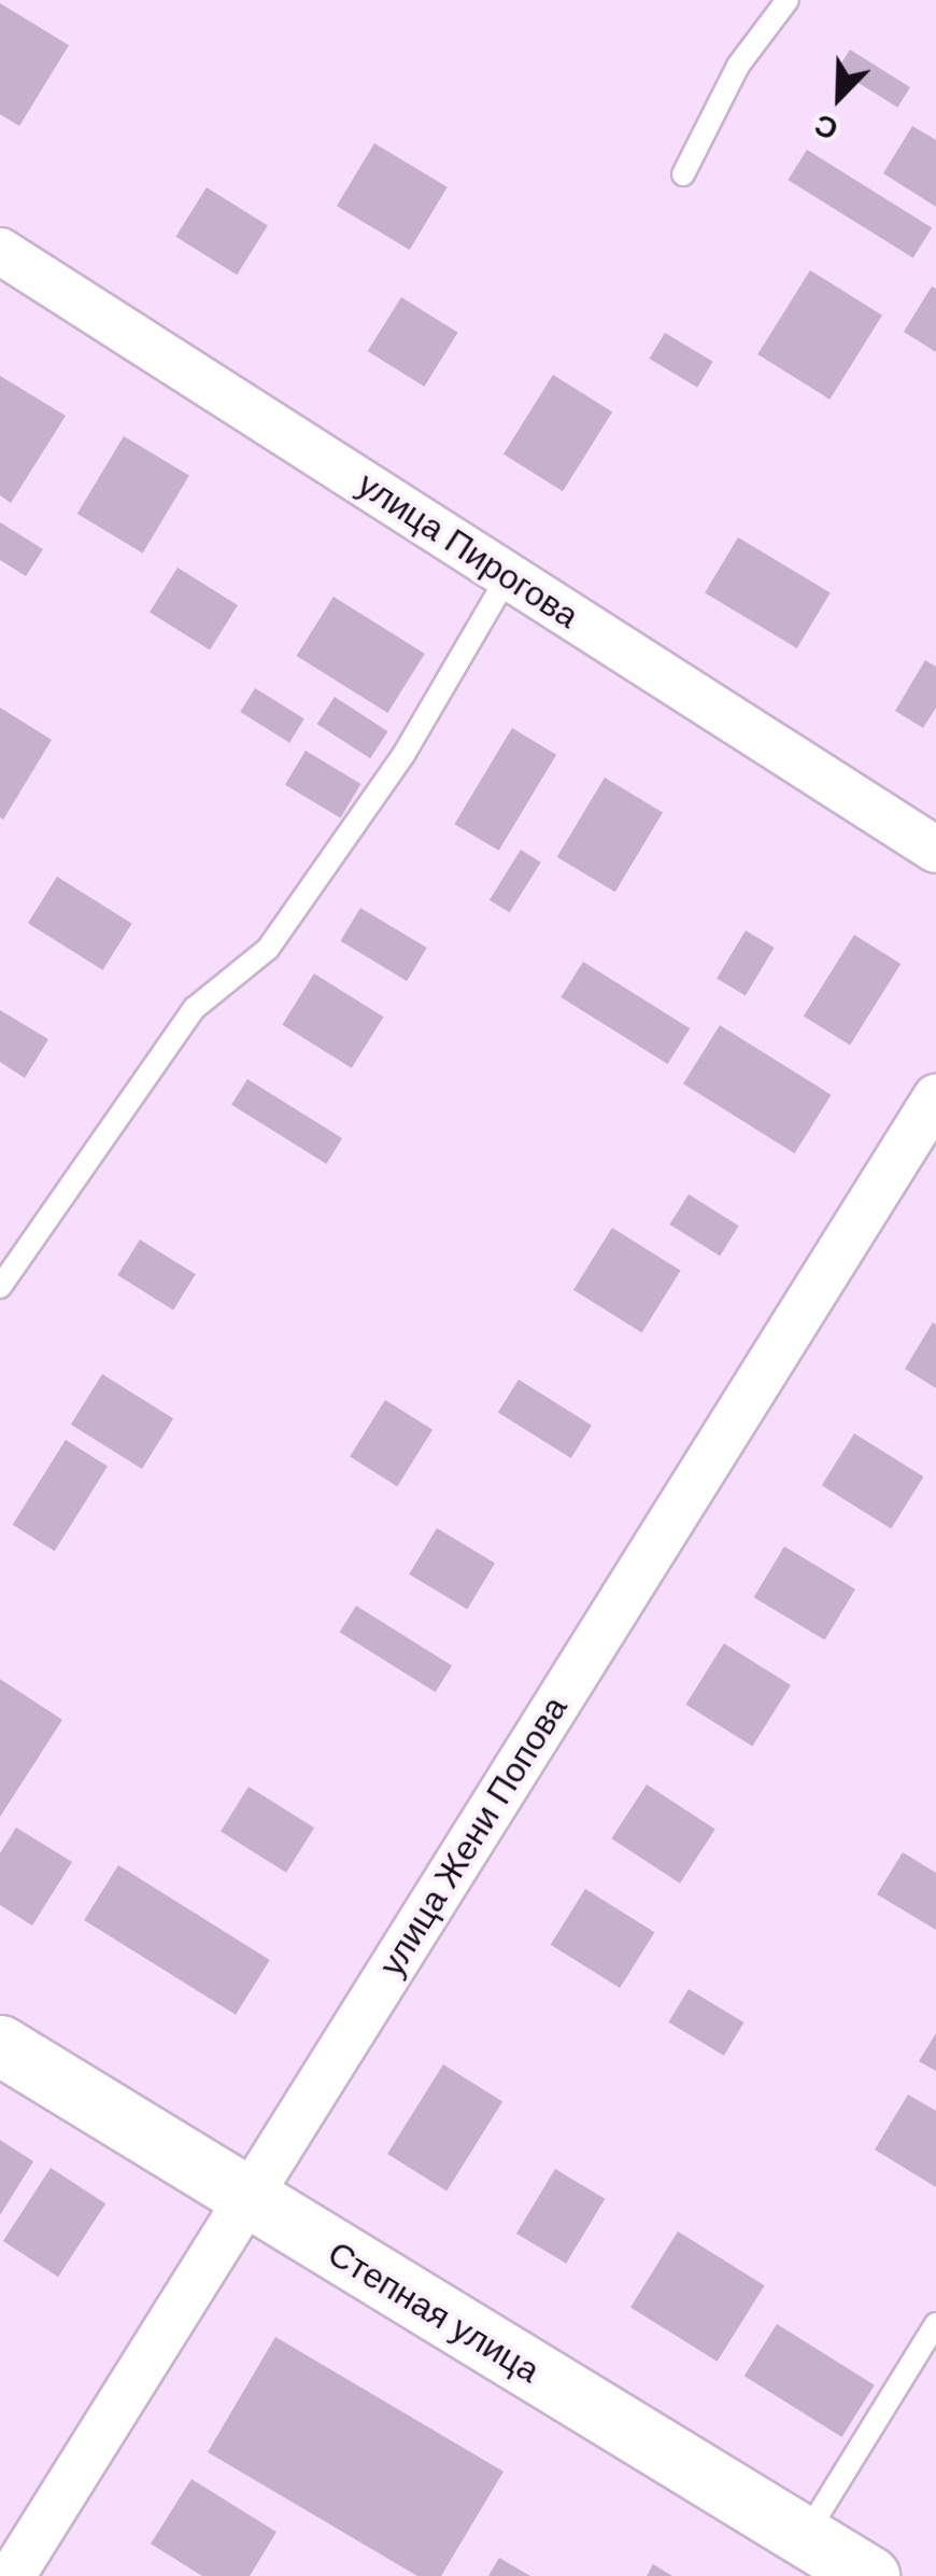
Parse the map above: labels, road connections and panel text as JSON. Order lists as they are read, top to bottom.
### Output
{
  "streets": {
    "main road": ["Степная улица"],
    "street": ["улица Пирогова", "улица Жени Попова"]
  },
  "crossings": [
    ["улица Жени Попова", "Степная улица"]
  ],
  "north": "bottom left"
}
